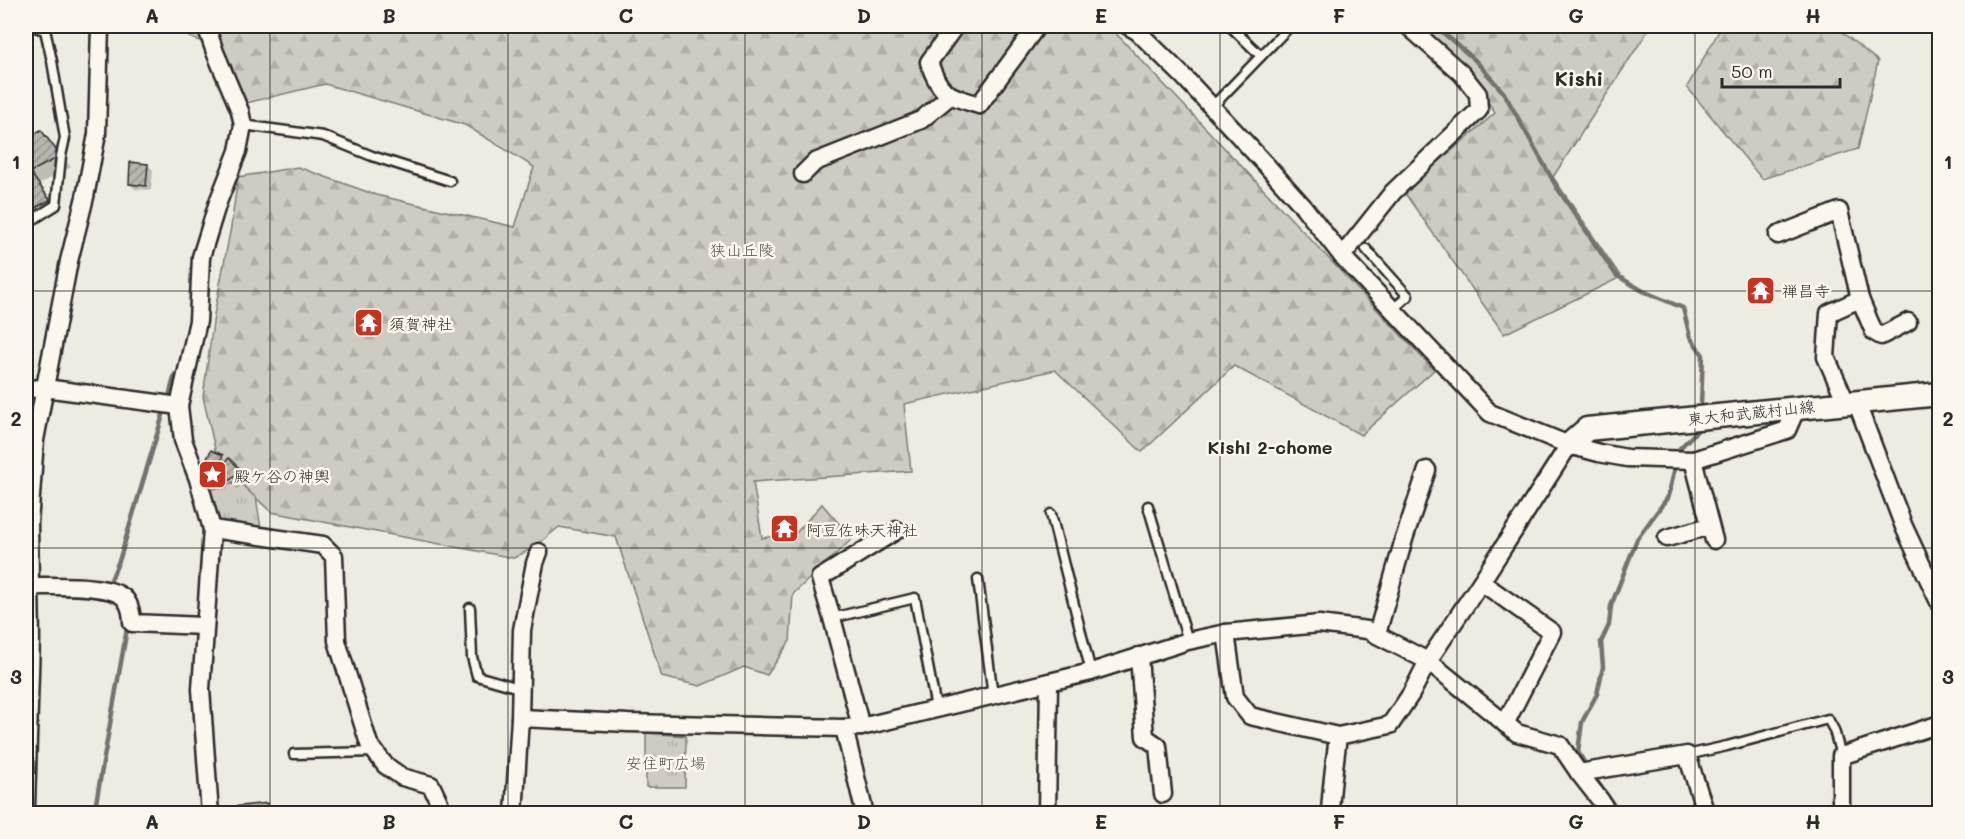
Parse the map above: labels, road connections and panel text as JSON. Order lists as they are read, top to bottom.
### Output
{
  "streets": {
    "street": ["東大和武蔵村山線"]
  },
  "districts": ["Kishi", "Kishi 2-chome"],
  "parks": ["狭山丘陵", "安住町広場"],
  "places": {
    "temple": ["禅昌寺", "須賀神社", "阿豆佐味天神社"],
    "place": ["殿ケ谷の神輿"]
  },
  "scale_bar": "50 m",
  "grid": {
    "columns": [
      "A",
      "B",
      "C",
      "D",
      "E",
      "F",
      "G",
      "H"
    ],
    "rows": ["1", "2", "3"]
  }
}
